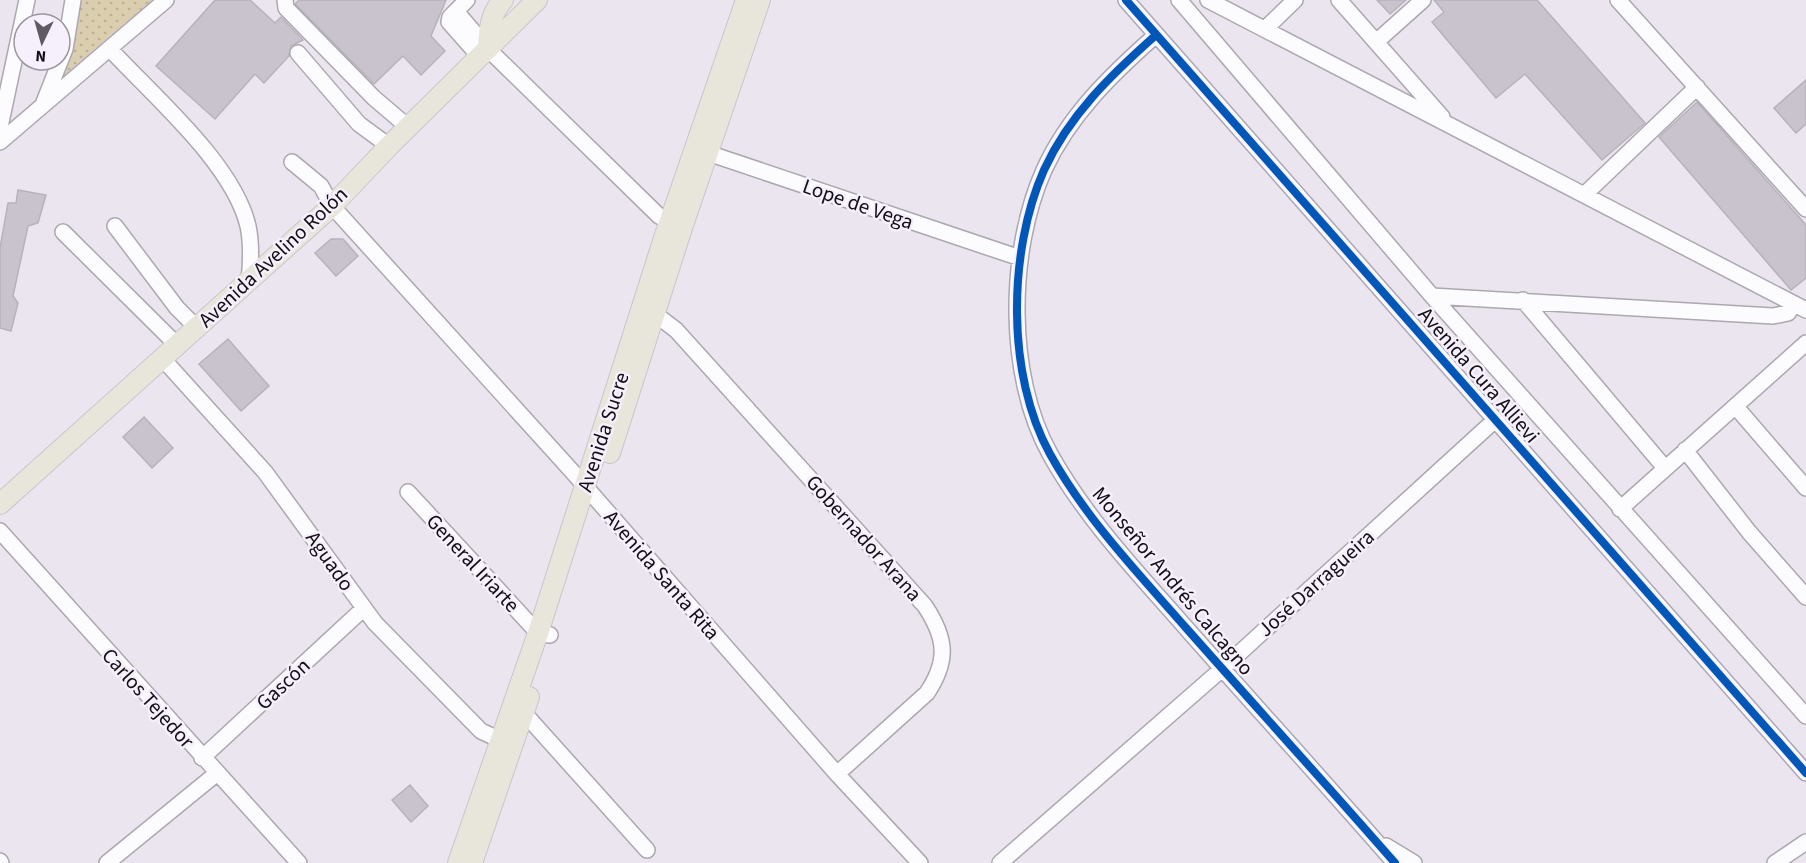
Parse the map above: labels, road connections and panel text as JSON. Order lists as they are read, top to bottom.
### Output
{
  "streets": {
    "main road": ["Avenida Avelino Rolón", "Avenida Sucre"],
    "street": [
      "Lope de Vega",
      "Avenida Cura Allievi",
      "Gobernador Arana",
      "Aguado",
      "General Iriarte",
      "Avenida Santa Rita",
      "Monseñor Andrés Calcagno",
      "José Darragueira",
      "Gascón",
      "Carlos Tejedor"
    ]
  },
  "crossings": [
    ["Lope de Vega", "Avenida Sucre"],
    ["Lope de Vega", "Monseñor Andrés Calcagno"],
    ["Avenida Avelino Rolón", "Aguado"],
    ["Avenida Avelino Rolón", "Avenida Santa Rita"],
    ["Avenida Cura Allievi", "Monseñor Andrés Calcagno"],
    ["Avenida Cura Allievi", "José Darragueira"],
    ["Avenida Sucre", "Gobernador Arana"],
    ["Avenida Sucre", "Aguado"],
    ["Avenida Sucre", "General Iriarte"],
    ["Avenida Sucre", "Avenida Santa Rita"],
    ["Gobernador Arana", "Avenida Santa Rita"],
    ["Aguado", "Gascón"],
    ["Monseñor Andrés Calcagno", "José Darragueira"],
    ["Gascón", "Carlos Tejedor"]
  ],
  "north": "bottom"
}
